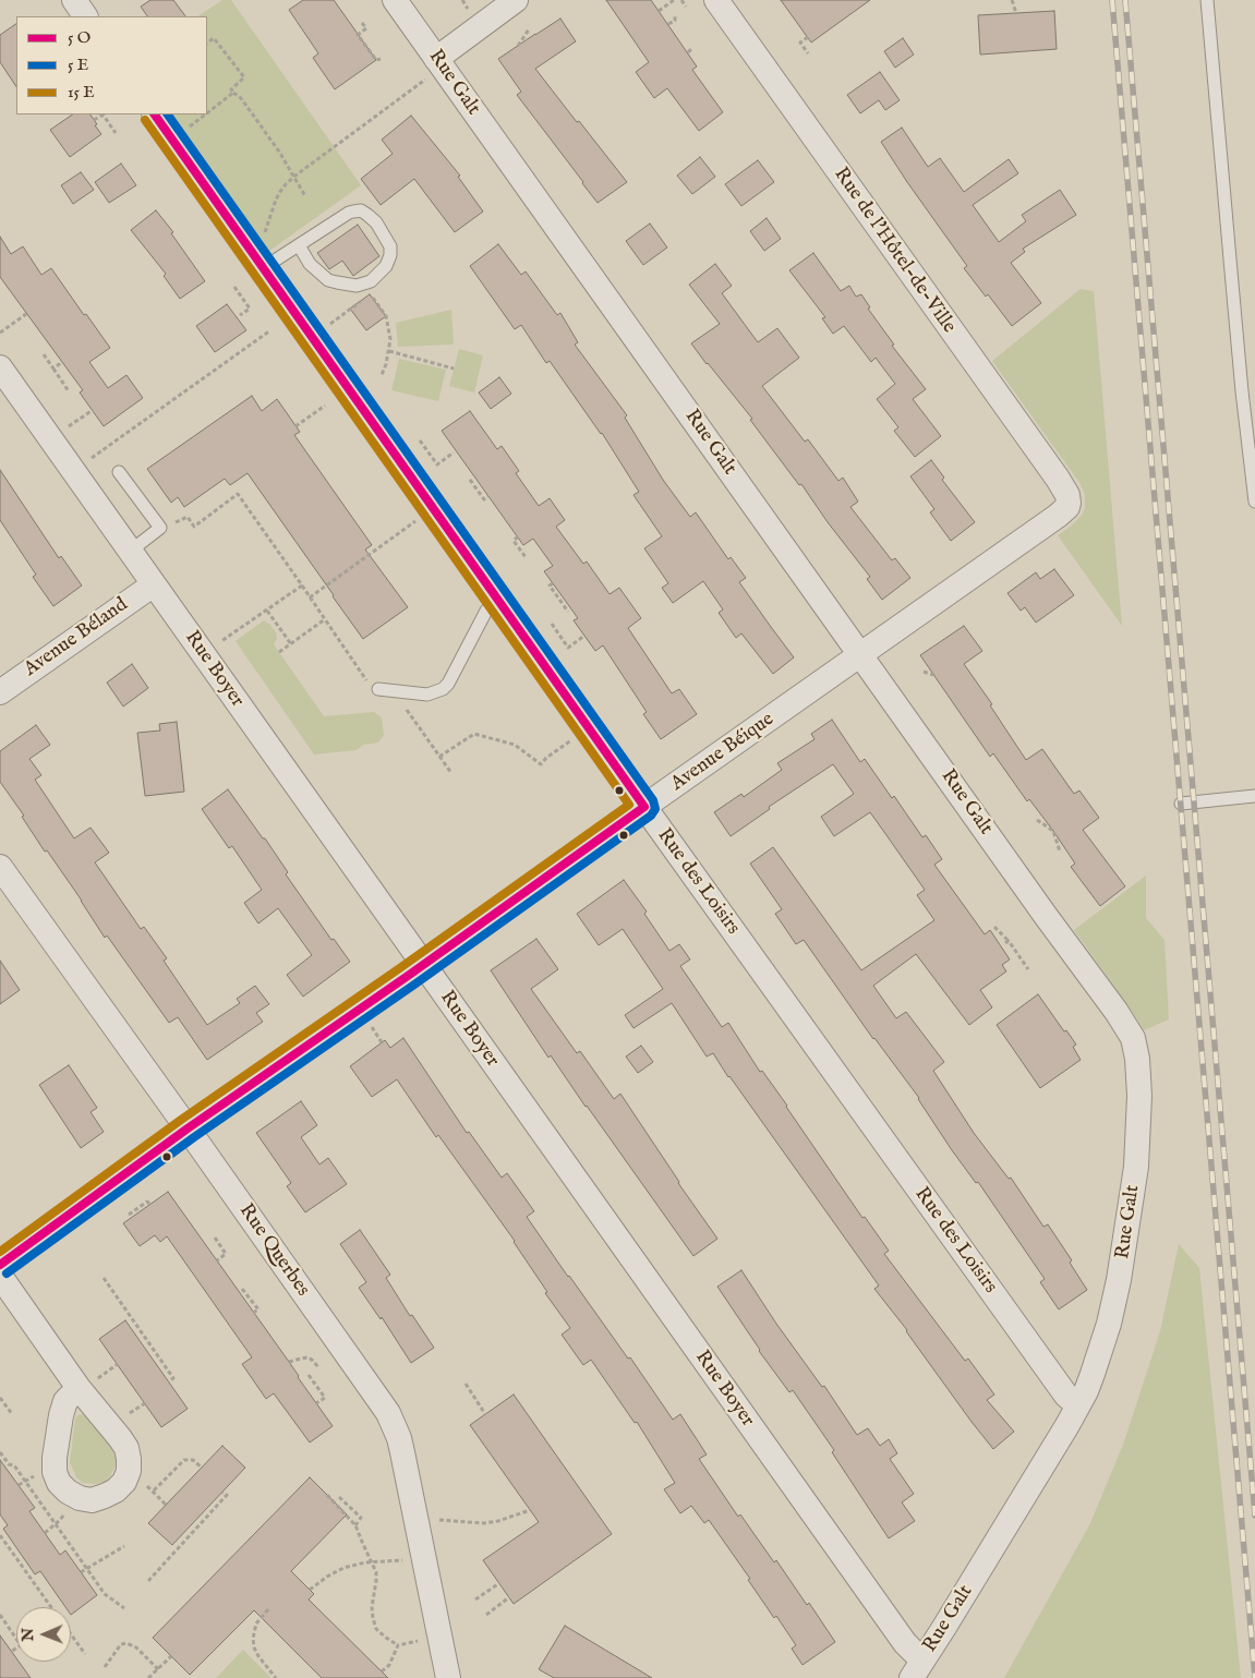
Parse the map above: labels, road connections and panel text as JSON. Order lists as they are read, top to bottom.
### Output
{
  "streets": {
    "street": [
      "Rue Galt",
      "Rue de l'Hôtel-de-Ville",
      "Avenue Béland",
      "Rue Boyer",
      "Avenue Béique",
      "Rue des Loisirs",
      "Rue Querbes"
    ]
  },
  "crossings": [
    ["Rue Galt", "Rue Boyer"],
    ["Rue Galt", "Avenue Béique"],
    ["Rue Galt", "Rue des Loisirs"],
    ["Rue de l'Hôtel-de-Ville", "Avenue Béique"],
    ["Avenue Béland", "Rue Boyer"],
    ["Rue Boyer", "Avenue Béique"],
    ["Avenue Béique", "Rue des Loisirs"],
    ["Avenue Béique", "Rue Querbes"]
  ],
  "legend": ["5 O", "5 E", "15 E"],
  "north": "left"
}
